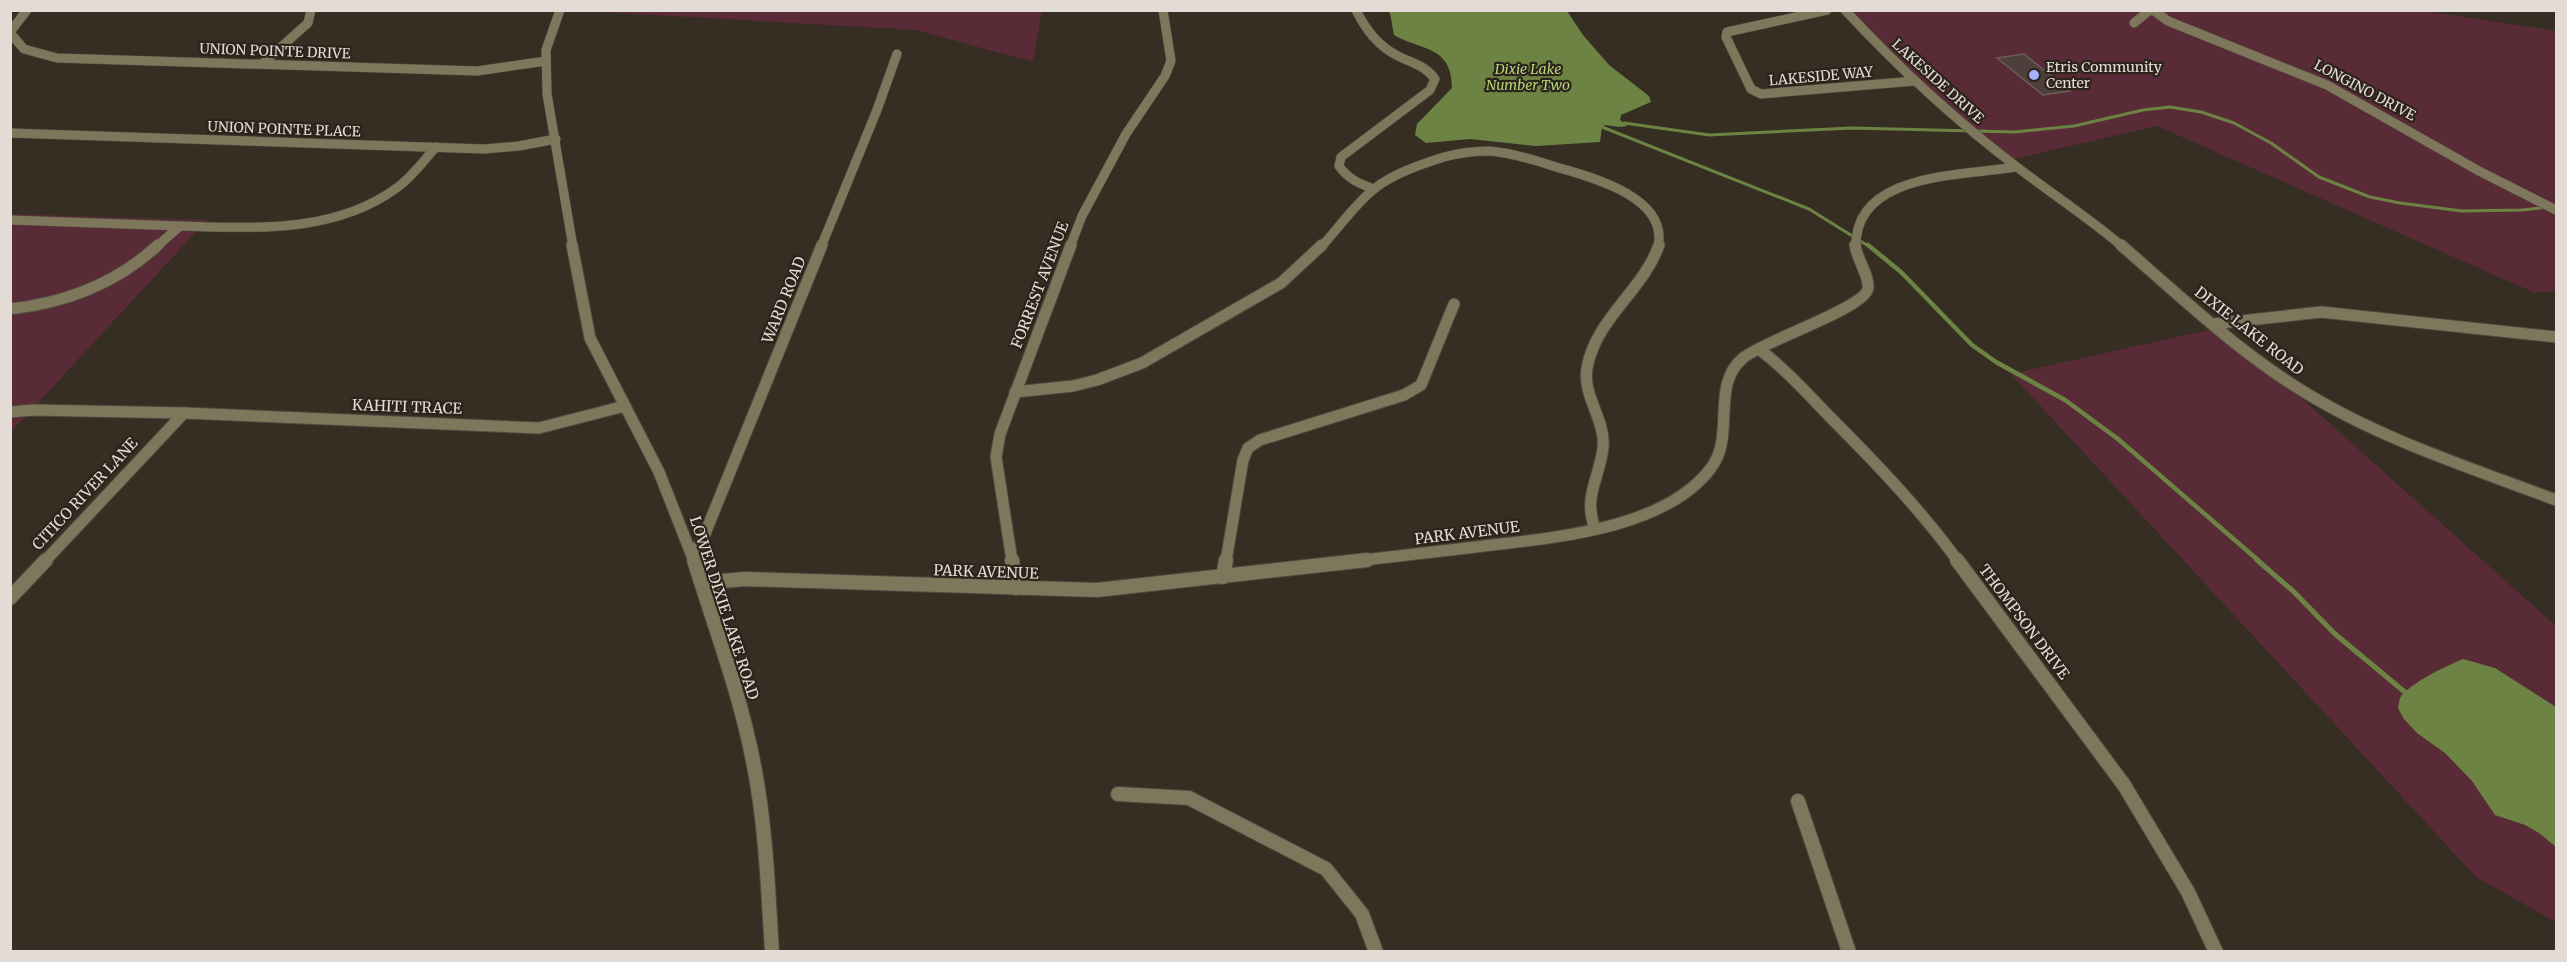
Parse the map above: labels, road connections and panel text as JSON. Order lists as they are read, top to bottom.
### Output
{
  "streets": {
    "street": [
      "UNION POINTE DRIVE",
      "LAKESIDE WAY",
      "LAKESIDE DRIVE",
      "LONGINO DRIVE",
      "UNION POINTE PLACE",
      "FORREST AVENUE",
      "WARD ROAD",
      "DIXIE LAKE ROAD",
      "KAHITI TRACE",
      "CITICO RIVER LANE",
      "PARK AVENUE",
      "LOWER DIXIE LAKE ROAD",
      "THOMPSON DRIVE"
    ]
  },
  "crossings": [
    ["UNION POINTE DRIVE", "LOWER DIXIE LAKE ROAD"],
    ["LAKESIDE WAY", "LAKESIDE DRIVE"],
    ["LAKESIDE DRIVE", "DIXIE LAKE ROAD"],
    ["LAKESIDE DRIVE", "PARK AVENUE"],
    ["UNION POINTE PLACE", "LOWER DIXIE LAKE ROAD"],
    ["FORREST AVENUE", "PARK AVENUE"],
    ["WARD ROAD", "LOWER DIXIE LAKE ROAD"],
    ["DIXIE LAKE ROAD", "PARK AVENUE"],
    ["KAHITI TRACE", "CITICO RIVER LANE"],
    ["KAHITI TRACE", "LOWER DIXIE LAKE ROAD"],
    ["PARK AVENUE", "LOWER DIXIE LAKE ROAD"],
    ["PARK AVENUE", "THOMPSON DRIVE"]
  ],
  "water": ["Dixie Lake Number Two"],
  "places": ["Etris Community Center"]
}
